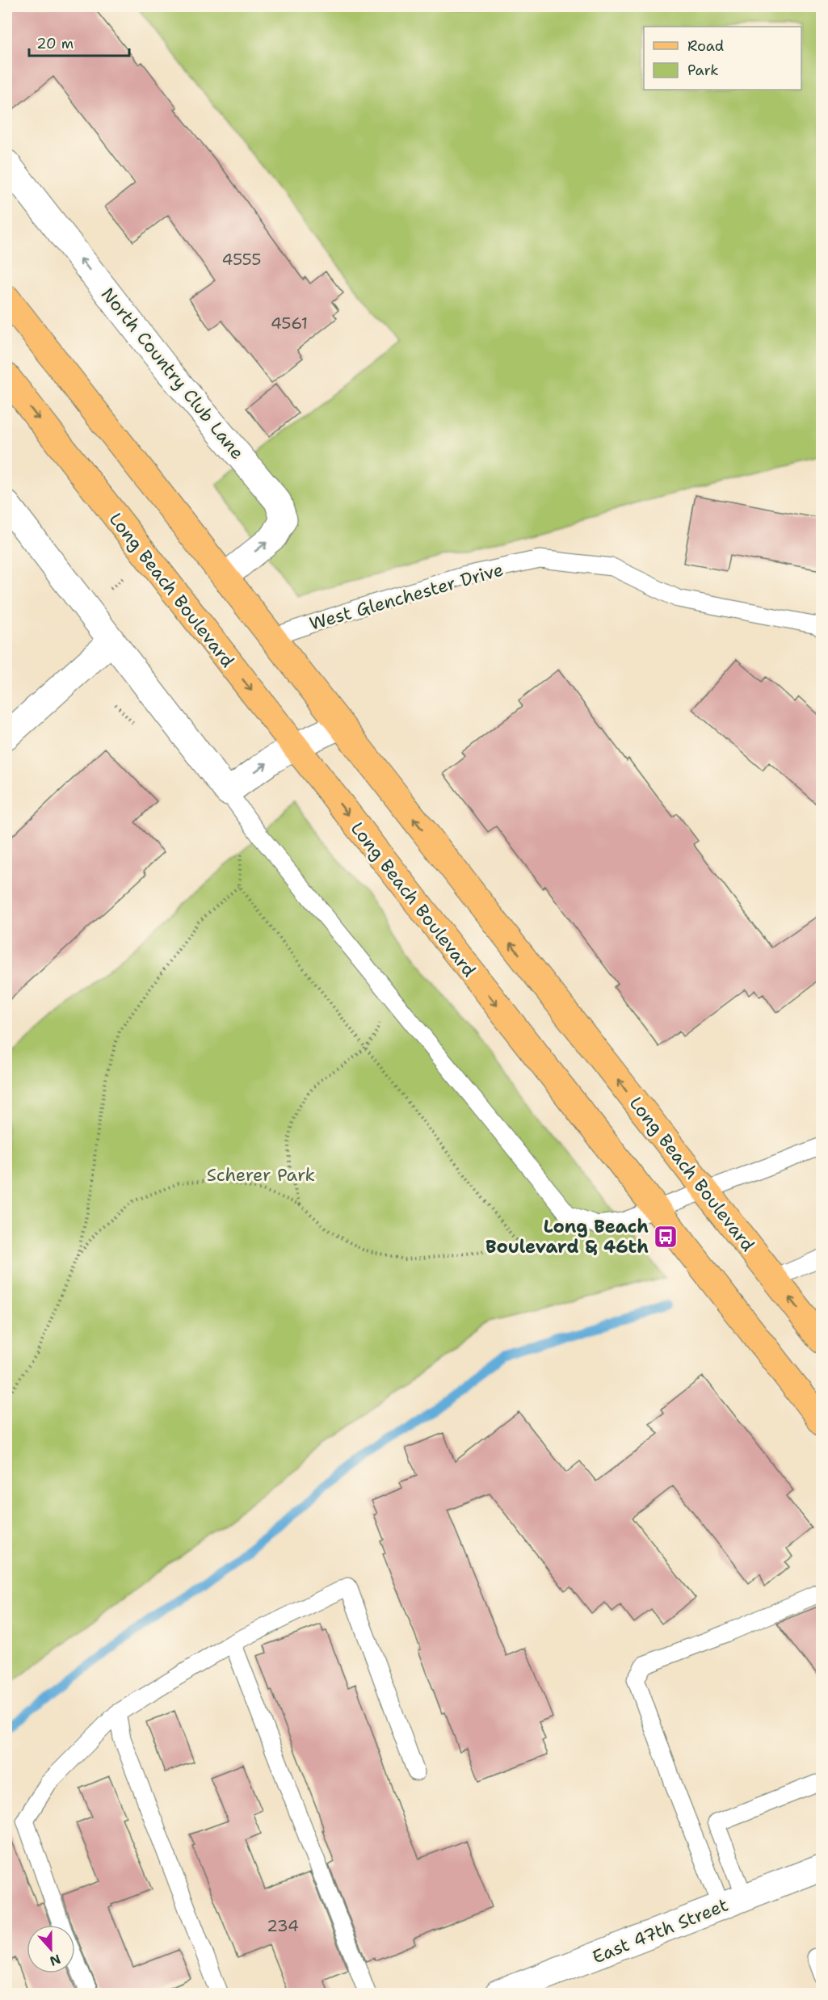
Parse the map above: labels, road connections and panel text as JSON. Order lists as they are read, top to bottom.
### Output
{
  "streets": {
    "main road": ["Long Beach Boulevard"],
    "street": ["North Country Club Lane", "East 47th Street"],
    "lane": ["West Glenchester Drive"]
  },
  "crossings": [
    ["North Country Club Lane", "Long Beach Boulevard"],
    ["Long Beach Boulevard", "West Glenchester Drive"]
  ],
  "one_way": ["North Country Club Lane"],
  "parks": ["Scherer Park"],
  "places": {
    "bus stop": ["Long Beach Boulevard & 46th"]
  },
  "house_numbers": ["4555", "4561", "234"],
  "legend": ["Road", "Park"],
  "scale_bar": "20 m",
  "north": "bottom"
}
